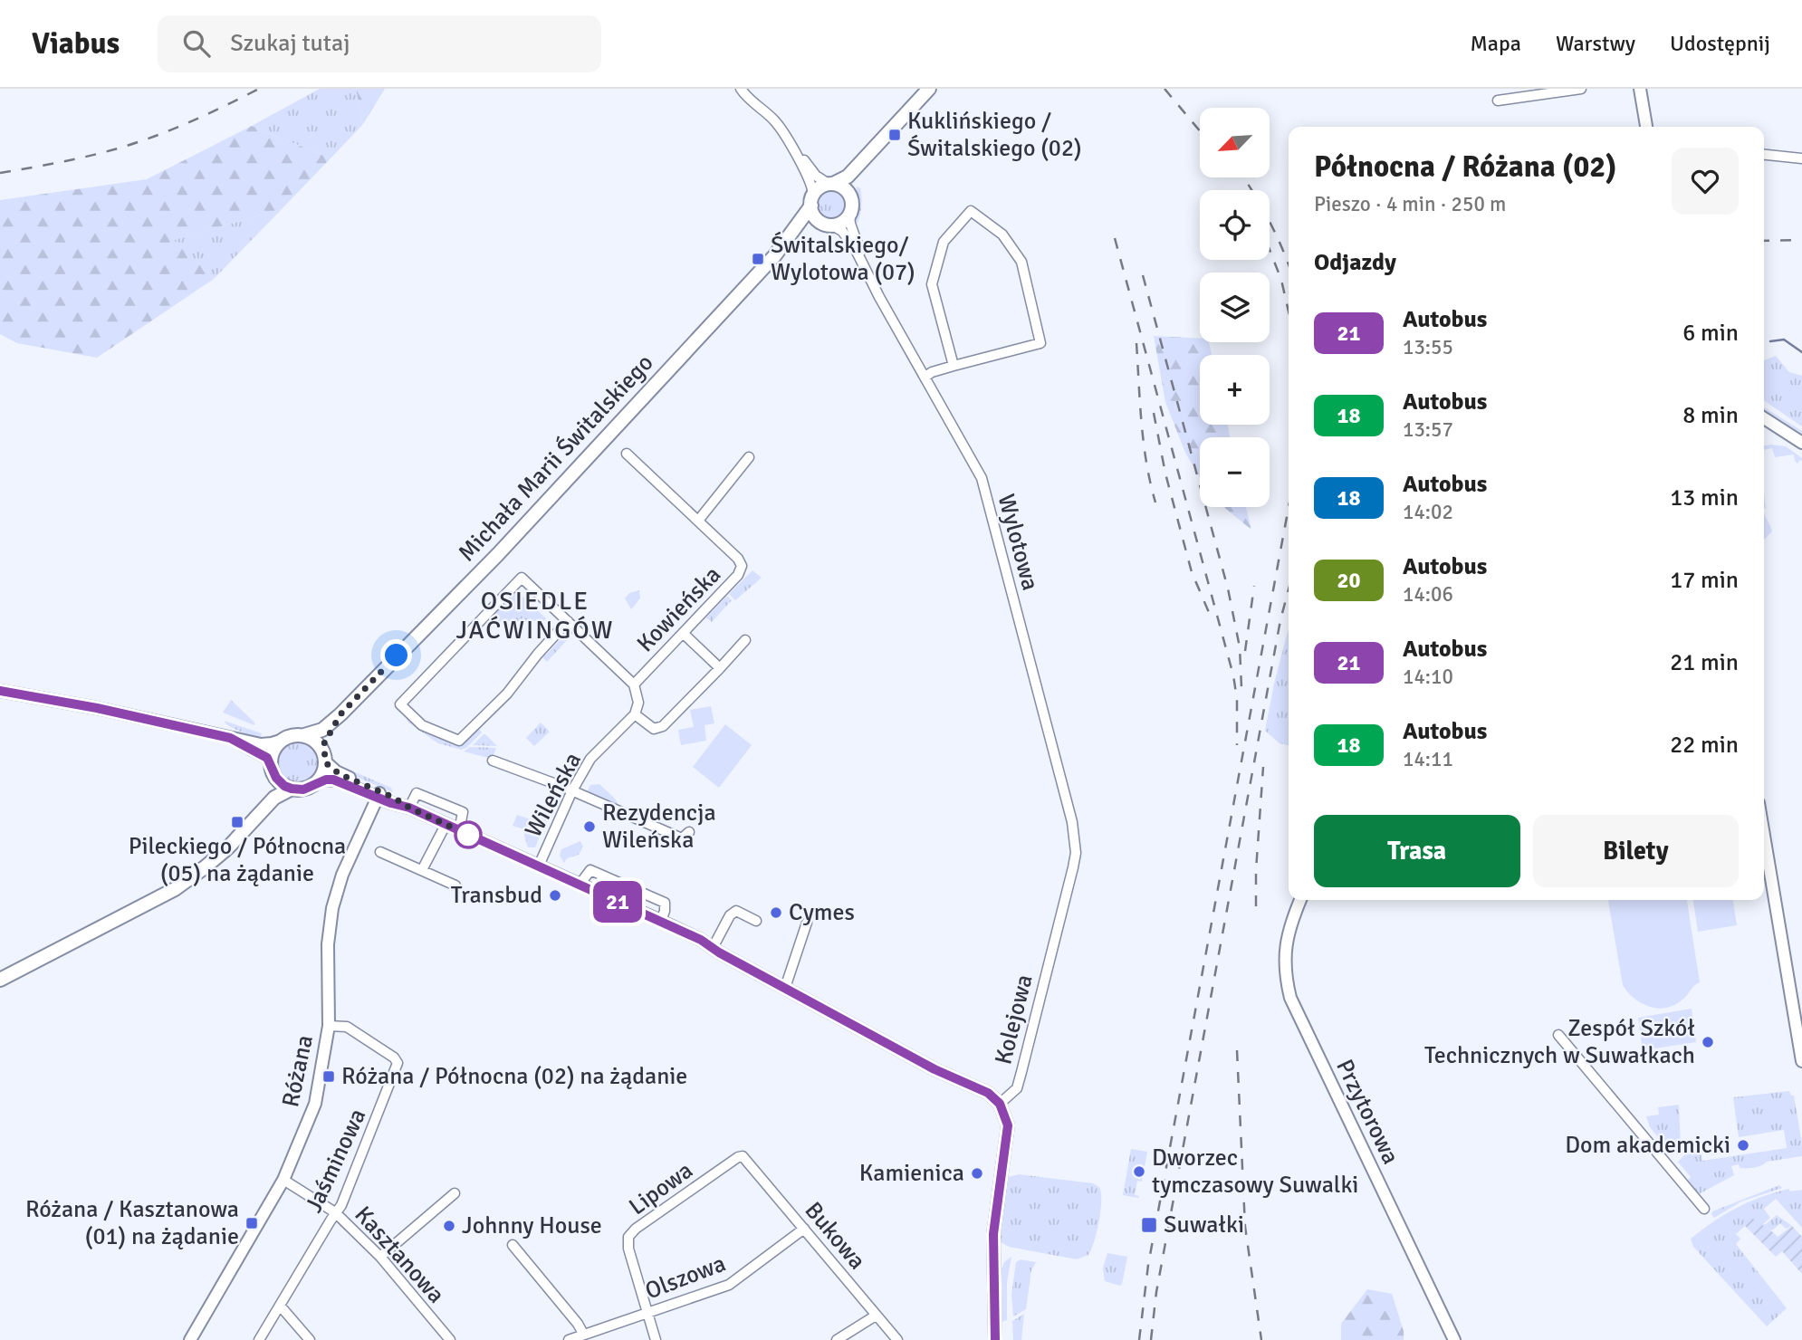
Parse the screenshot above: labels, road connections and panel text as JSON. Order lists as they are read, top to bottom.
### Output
{
  "streets": {
    "main road": ["Michała Marii Świtalskiego"],
    "street": [
      "Wylotowa",
      "Kowieńska",
      "Wileńska",
      "Kolejowa",
      "Różana",
      "Przytorowa",
      "Jaśminowa",
      "Lipowa",
      "Bukowa",
      "Kasztanowa",
      "Olszowa"
    ]
  },
  "crossings": [
    ["Michała Marii Świtalskiego", "Wylotowa"],
    ["Wylotowa", "Kolejowa"],
    ["Różana", "Jaśminowa"],
    ["Różana", "Kasztanowa"],
    ["Jaśminowa", "Kasztanowa"],
    ["Lipowa", "Bukowa"],
    ["Lipowa", "Olszowa"],
    ["Bukowa", "Olszowa"]
  ],
  "districts": ["OSIEDLE JAĆWINGÓW"],
  "places": {
    "transit": [
      "Kuklińskiego / Świtalskiego (02)",
      "Świtalskiego/ Wylotowa (07)",
      "Pileckiego / Północna (05) na żądanie",
      "Różana / Północna (02) na żądanie",
      "Różana / Kasztanowa (01) na żądanie",
      "Suwałki"
    ],
    "other": [
      "Rezydencja Wileńska",
      "Transbud",
      "Cymes",
      "Zespół Szkół Technicznych w Suwałkach",
      "Dom akademicki",
      "Dworzec tymczasowy Suwalki",
      "Kamienica",
      "Johnny House"
    ]
  },
  "lines": ["bus line 21"],
  "north": "bottom left",
  "page": {
    "header": "Viabus",
    "search": "Szukaj tutaj",
    "nav": ["Mapa", "Warstwy", "Udostępnij"],
    "on_map": "21",
    "map_buttons": ["+", "−"],
    "heading": [
      ["Północna / Różana (02)", "Pieszo · 4 min · 250 m"],
      "Odjazdy"
    ],
    "list": [
      {
        "mark": "21",
        "name": "Autobus",
        "note": "13:55",
        "value": "6 min"
      },
      {
        "mark": "18",
        "name": "Autobus",
        "note": "13:57",
        "value": "8 min"
      },
      {
        "mark": "18",
        "name": "Autobus",
        "note": "14:02",
        "value": "13 min"
      },
      {
        "mark": "20",
        "name": "Autobus",
        "note": "14:06",
        "value": "17 min"
      },
      {
        "mark": "21",
        "name": "Autobus",
        "note": "14:10",
        "value": "21 min"
      },
      {
        "mark": "18",
        "name": "Autobus",
        "note": "14:11",
        "value": "22 min"
      }
    ],
    "buttons": ["Trasa", "Bilety"]
  }
}
